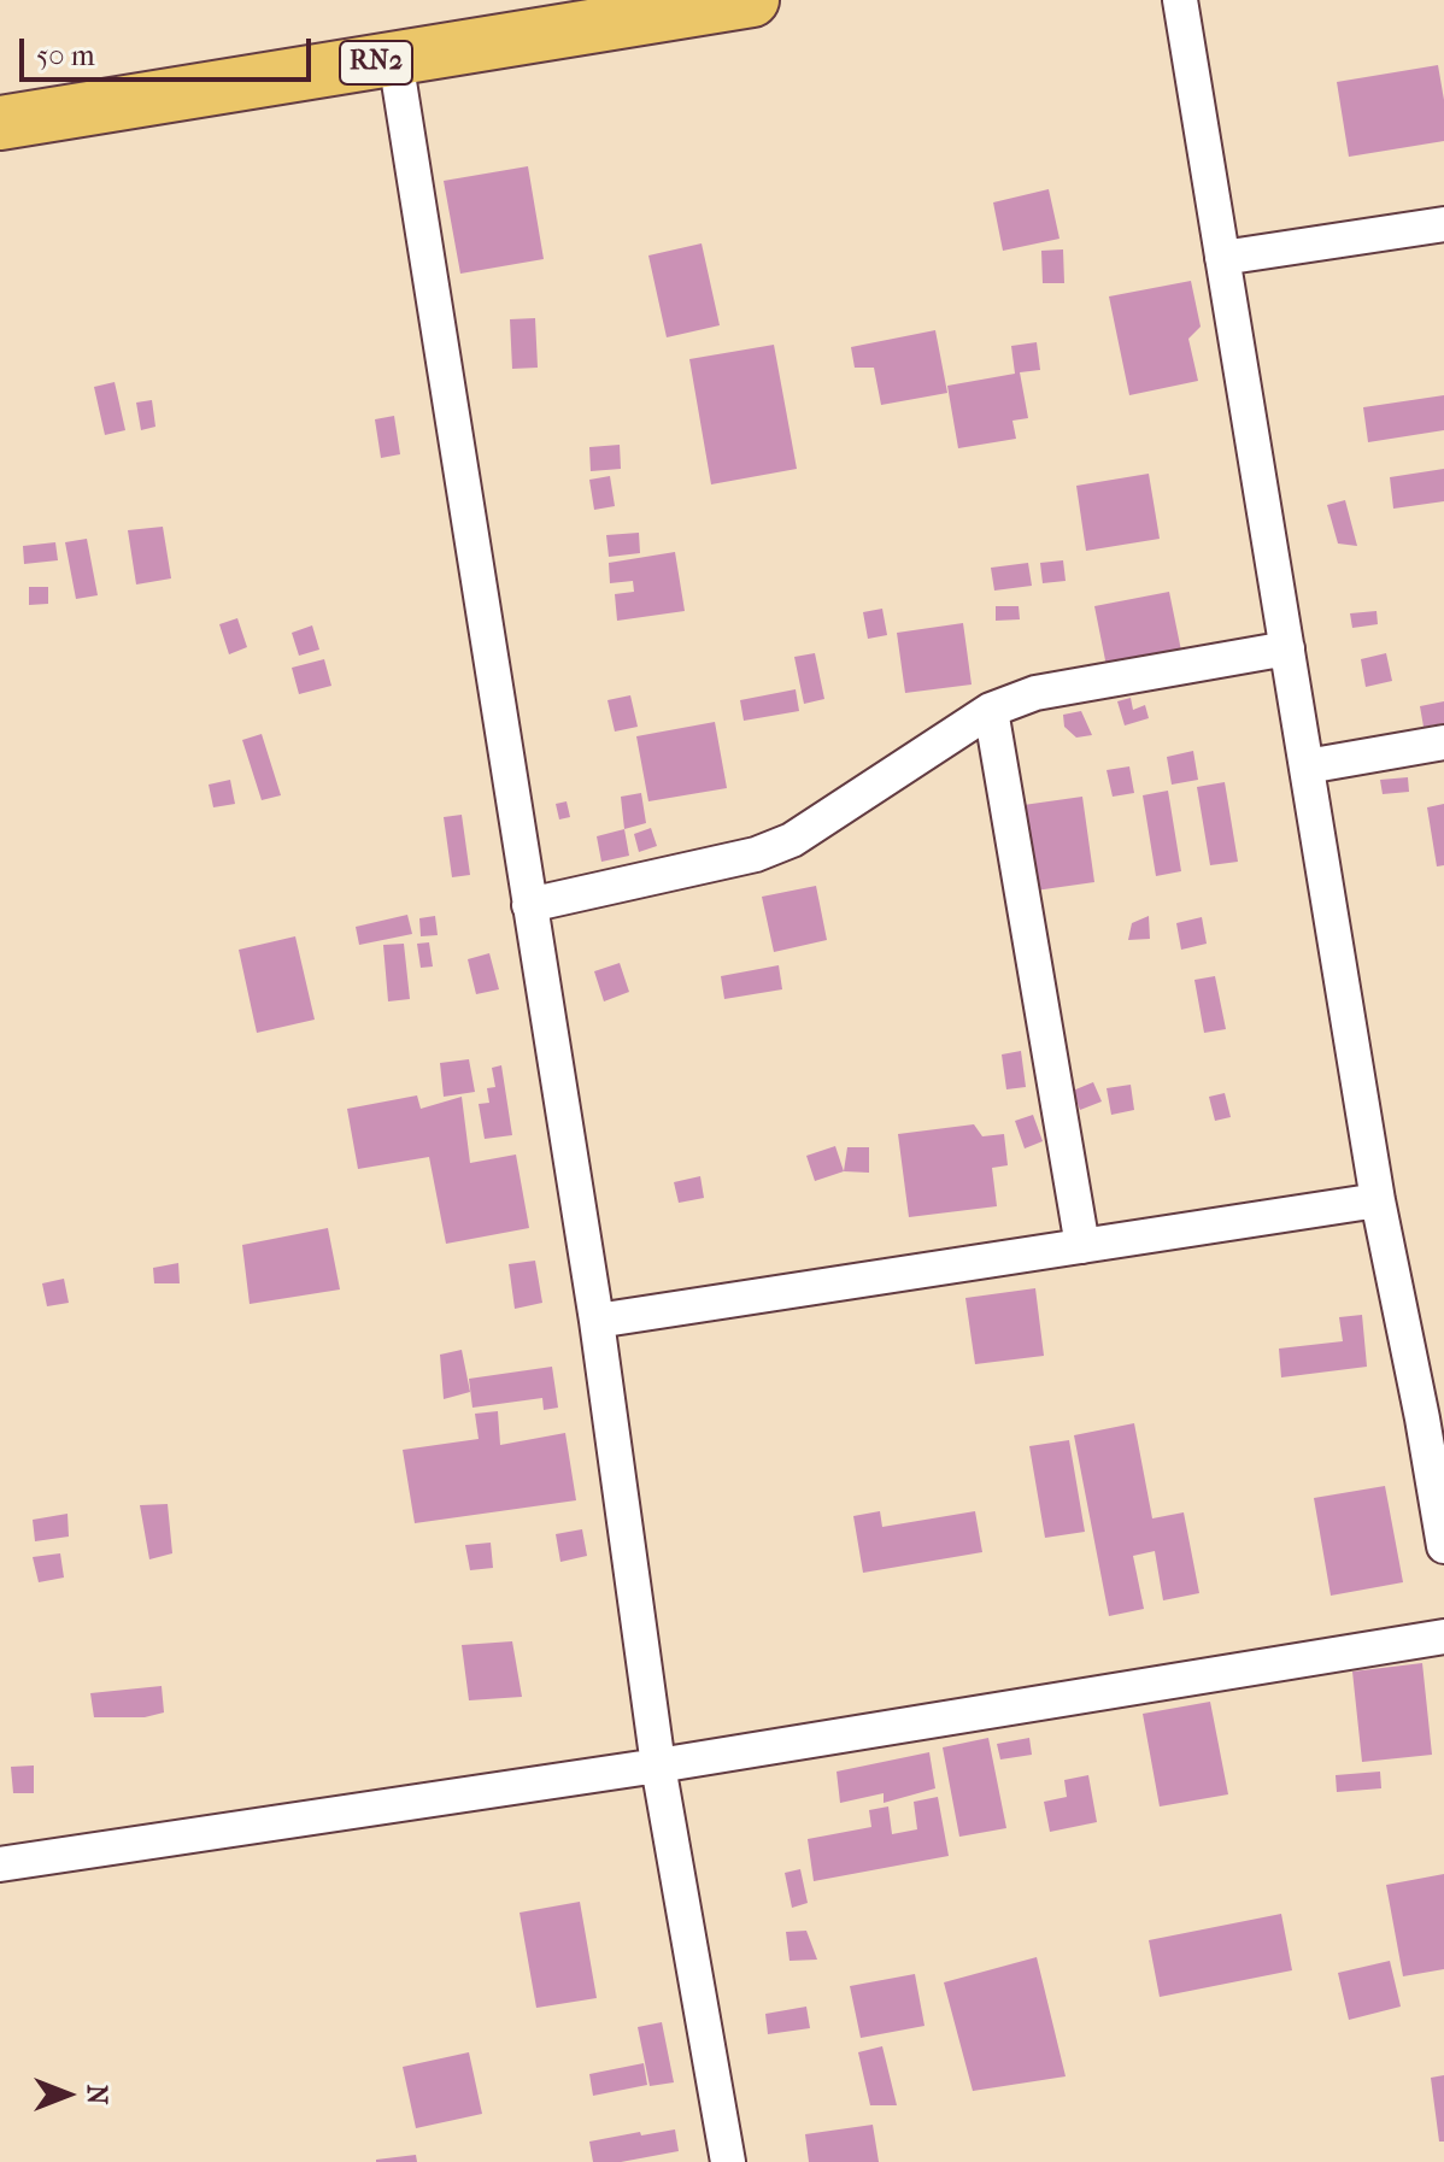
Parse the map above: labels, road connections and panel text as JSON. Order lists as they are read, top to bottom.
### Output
{
  "streets": {
    "highway": ["RN2"]
  },
  "scale_bar": "50 m",
  "north": "right"
}
